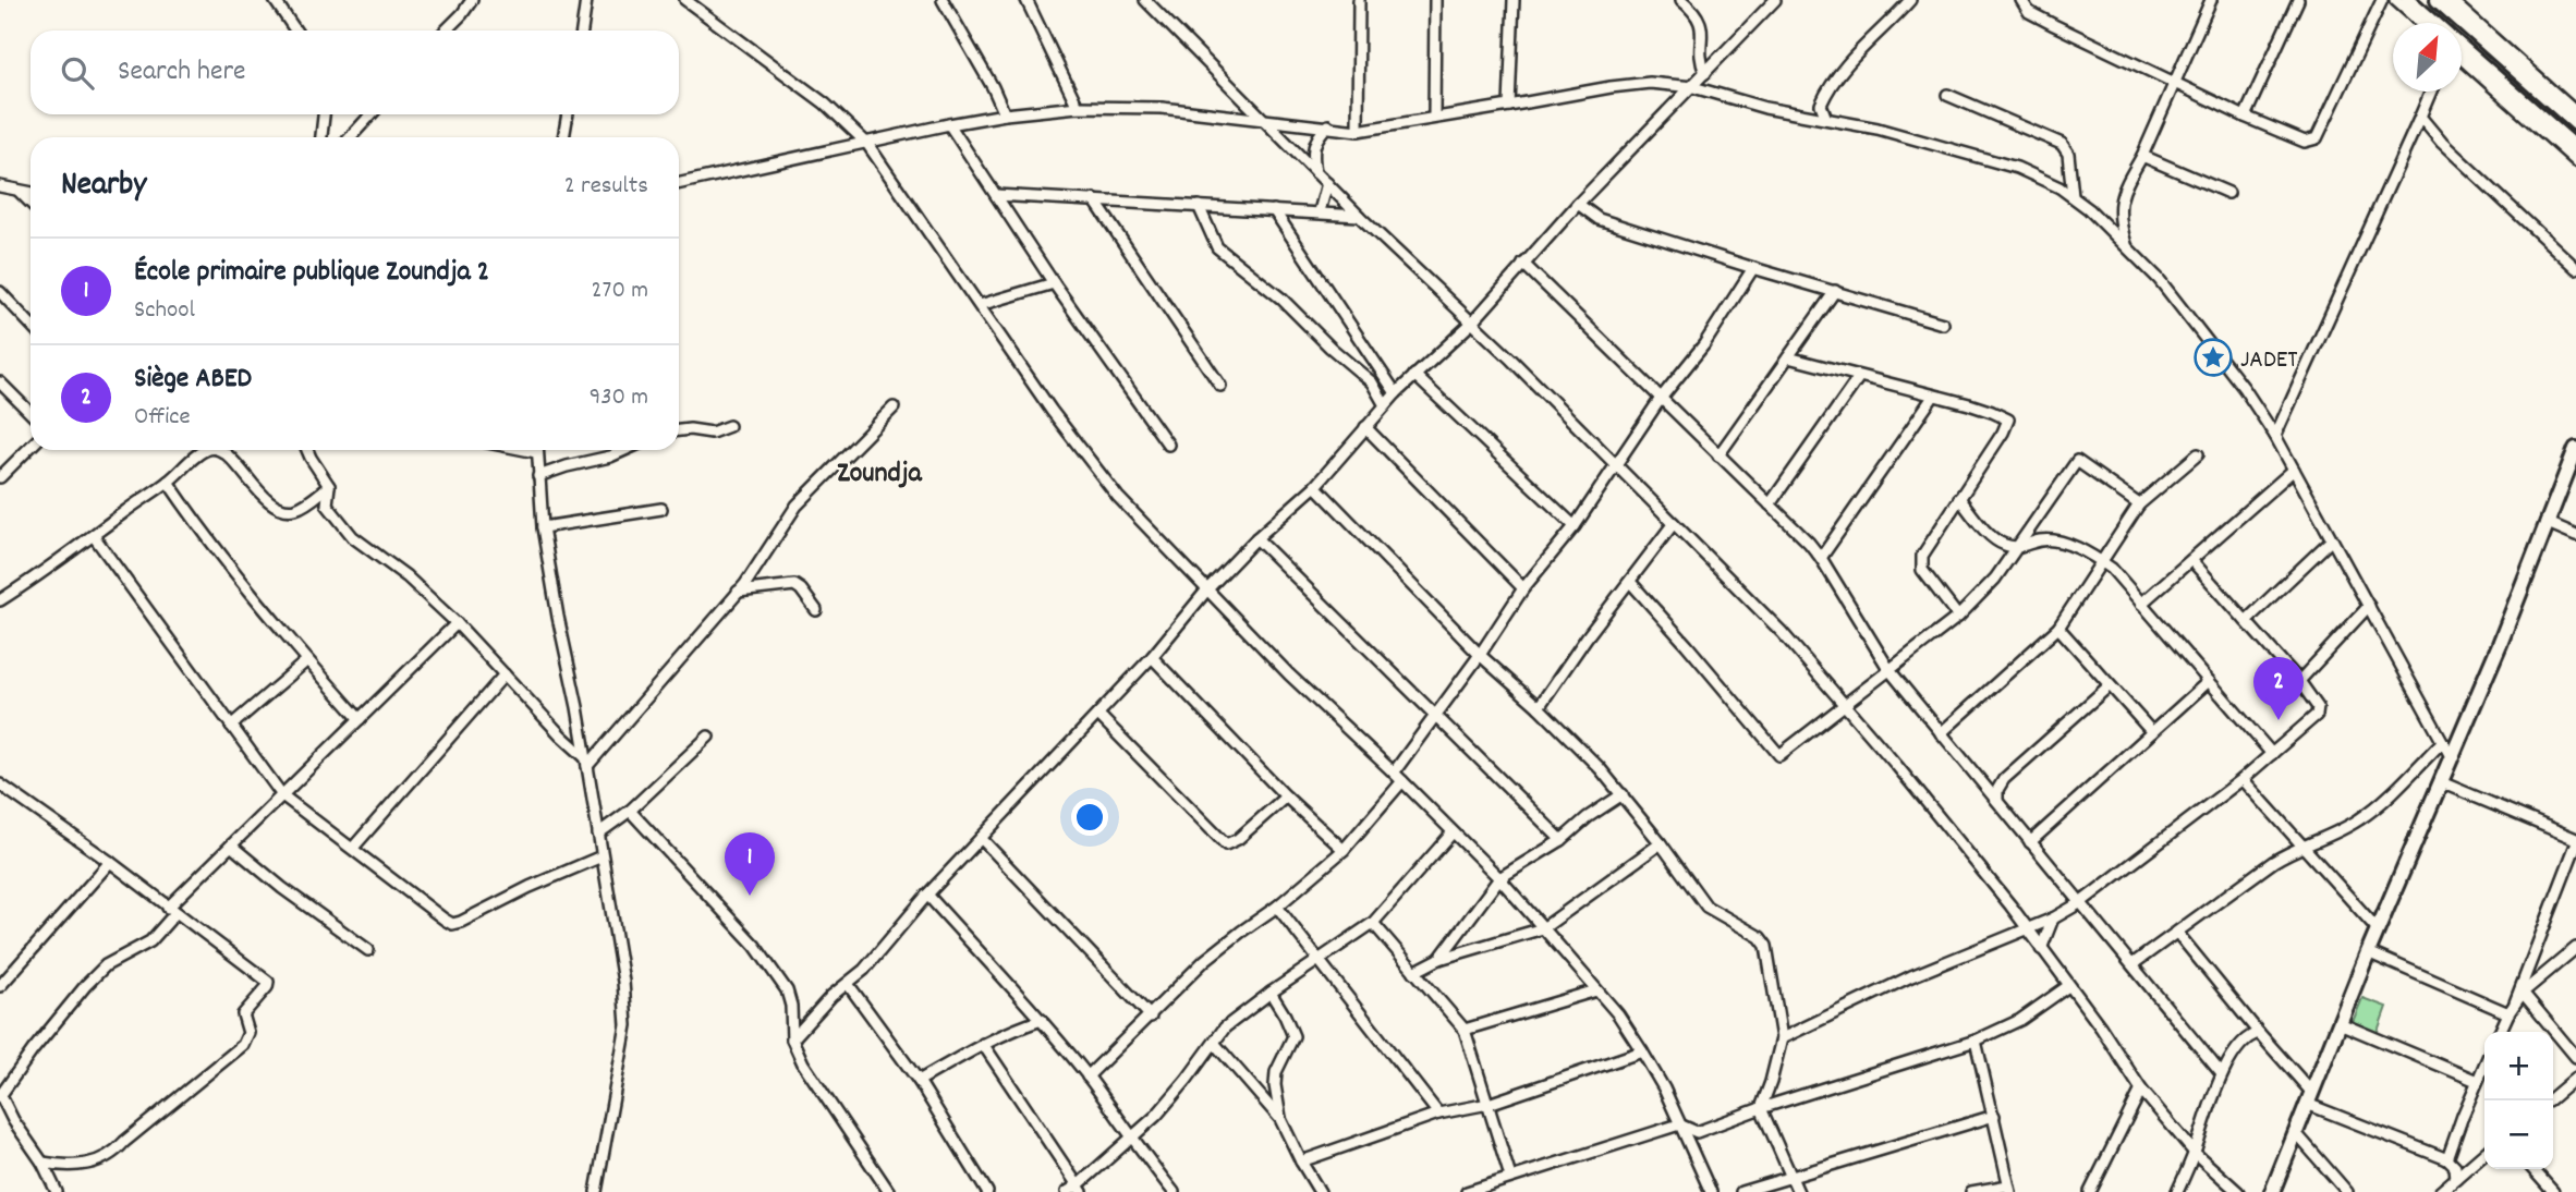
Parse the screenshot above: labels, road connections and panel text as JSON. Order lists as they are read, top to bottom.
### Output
{
  "districts": ["Zoundja"],
  "places": {
    "place": ["JADET"]
  },
  "north": "top right",
  "page": {
    "search": "Search here",
    "heading": ["Nearby", "2 results"],
    "list": [
      {
        "mark": "1",
        "name": "École primaire publique Zoundja 2",
        "note": "School",
        "value": "270 m"
      },
      {
        "mark": "2",
        "name": "Siège ABED",
        "note": "Office",
        "value": "930 m"
      }
    ],
    "pins": ["2", "1"],
    "map_buttons": ["+", "−"]
  }
}
